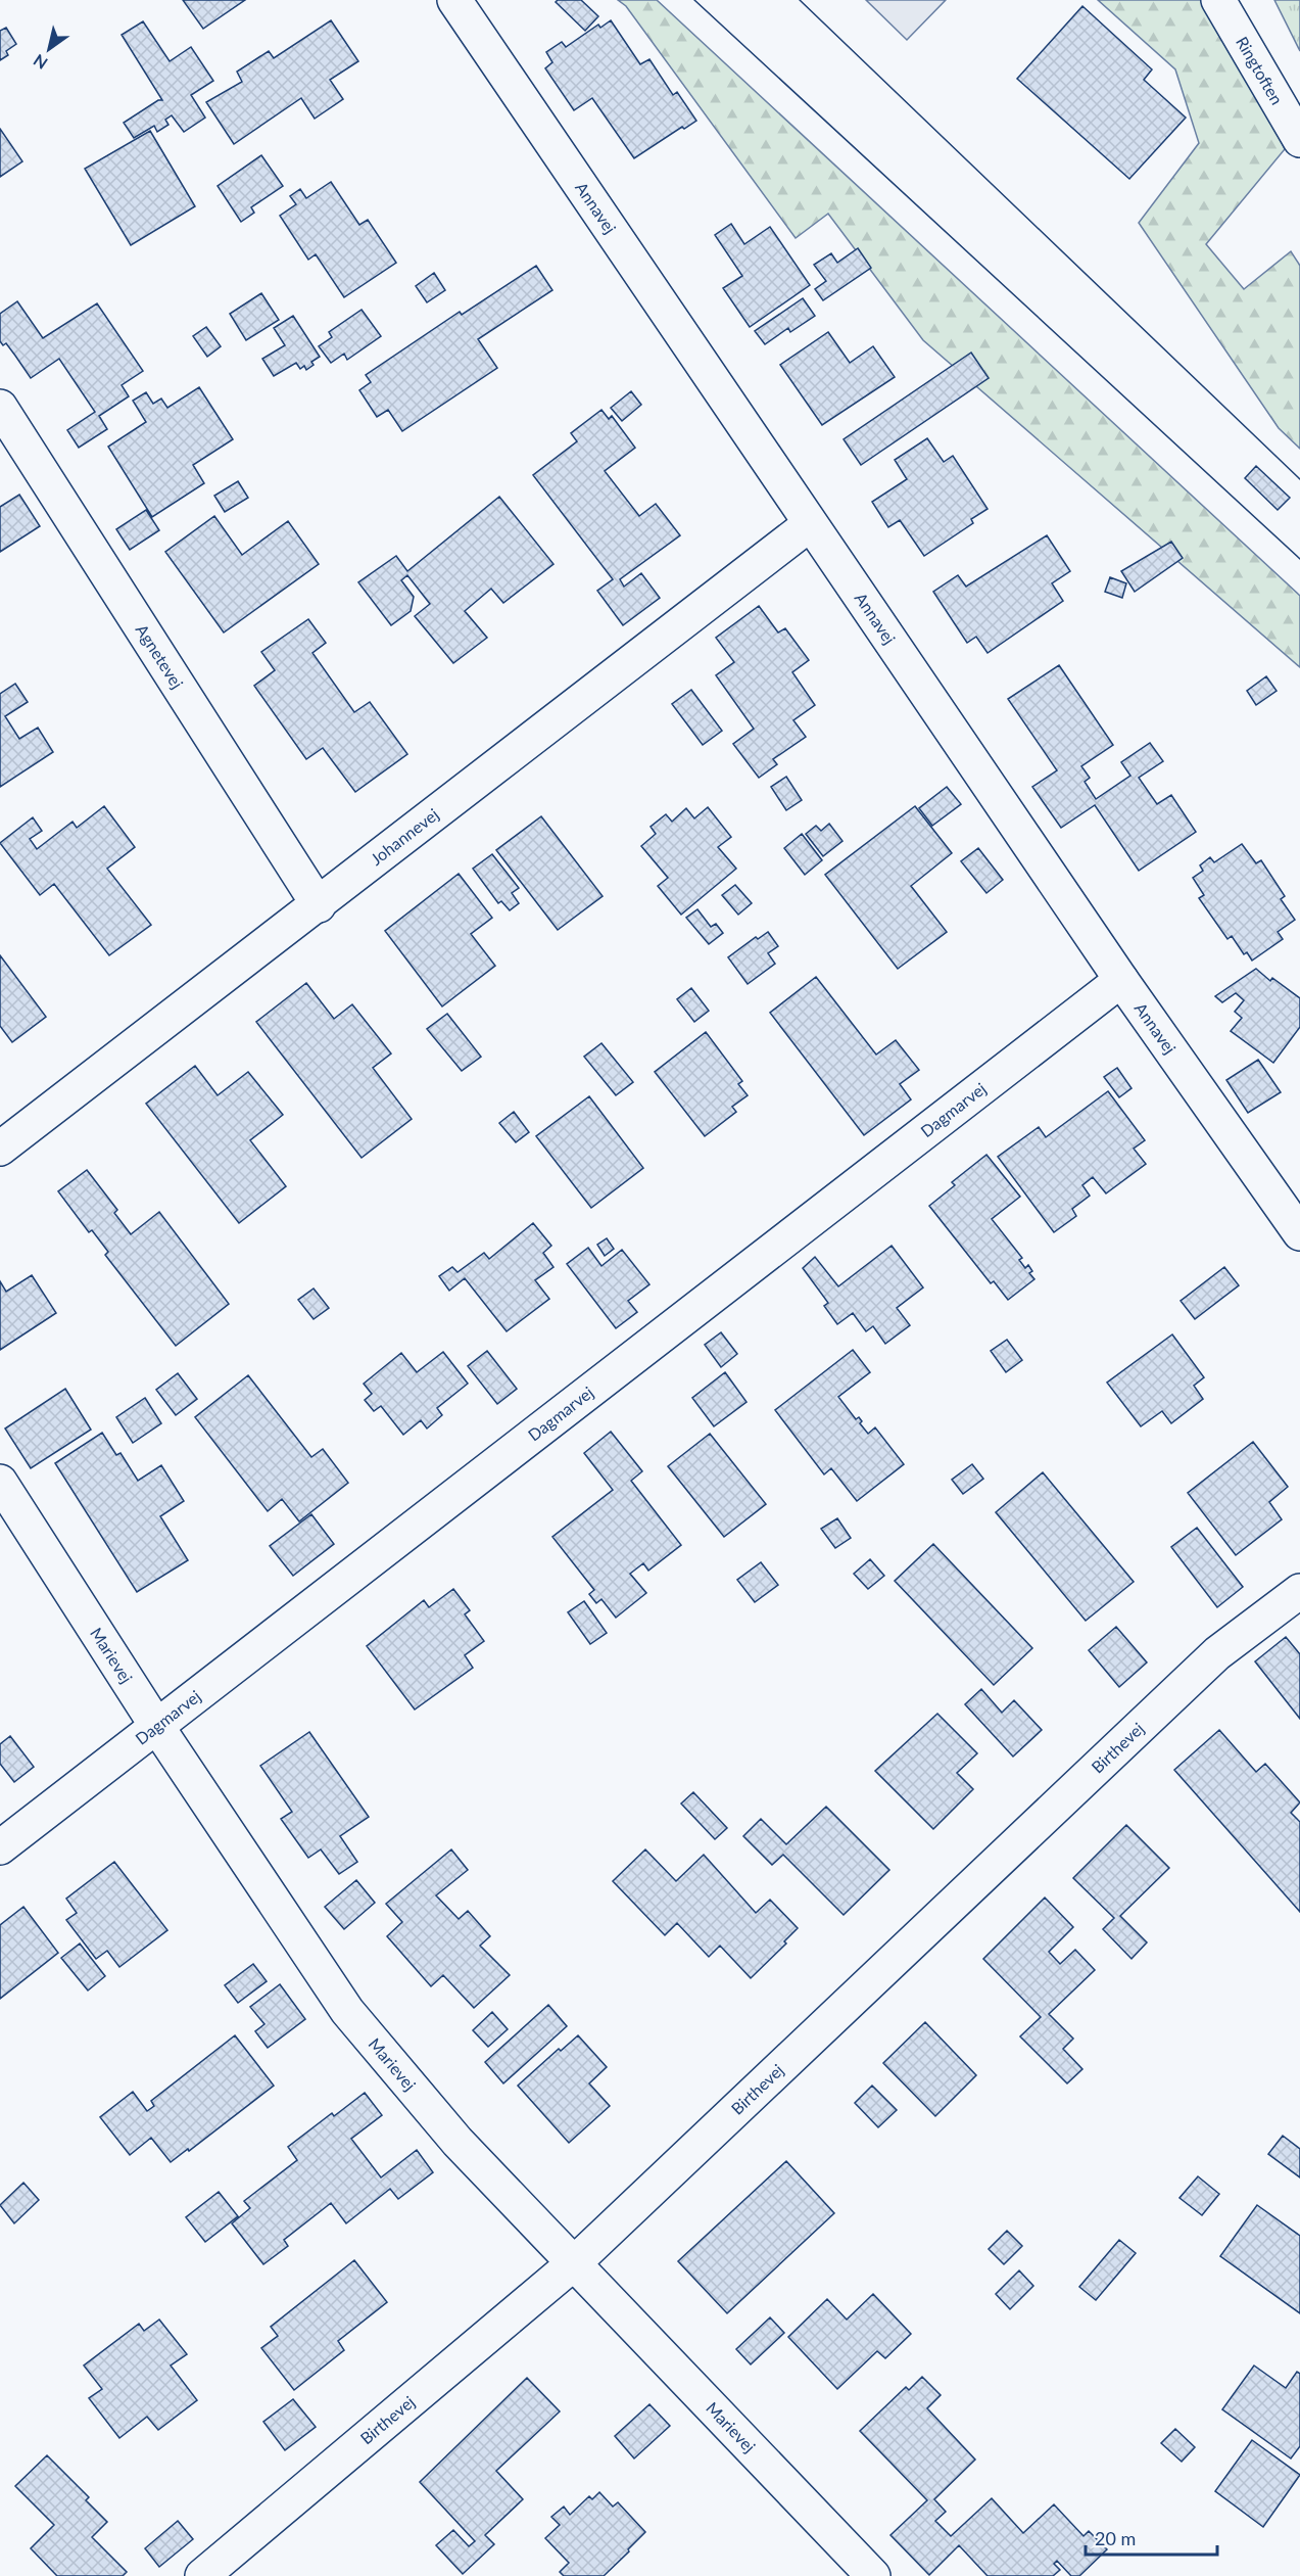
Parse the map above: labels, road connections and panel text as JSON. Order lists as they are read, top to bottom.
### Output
{
  "streets": {
    "street": [
      "Ringtoften",
      "Annavej",
      "Agnetevej",
      "Johannevej",
      "Dagmarvej",
      "Marievej",
      "Birthevej"
    ]
  },
  "crossings": [
    ["Annavej", "Johannevej"],
    ["Annavej", "Dagmarvej"],
    ["Agnetevej", "Johannevej"],
    ["Dagmarvej", "Marievej"],
    ["Marievej", "Birthevej"]
  ],
  "scale_bar": "20 m",
  "north": "bottom left"
}
